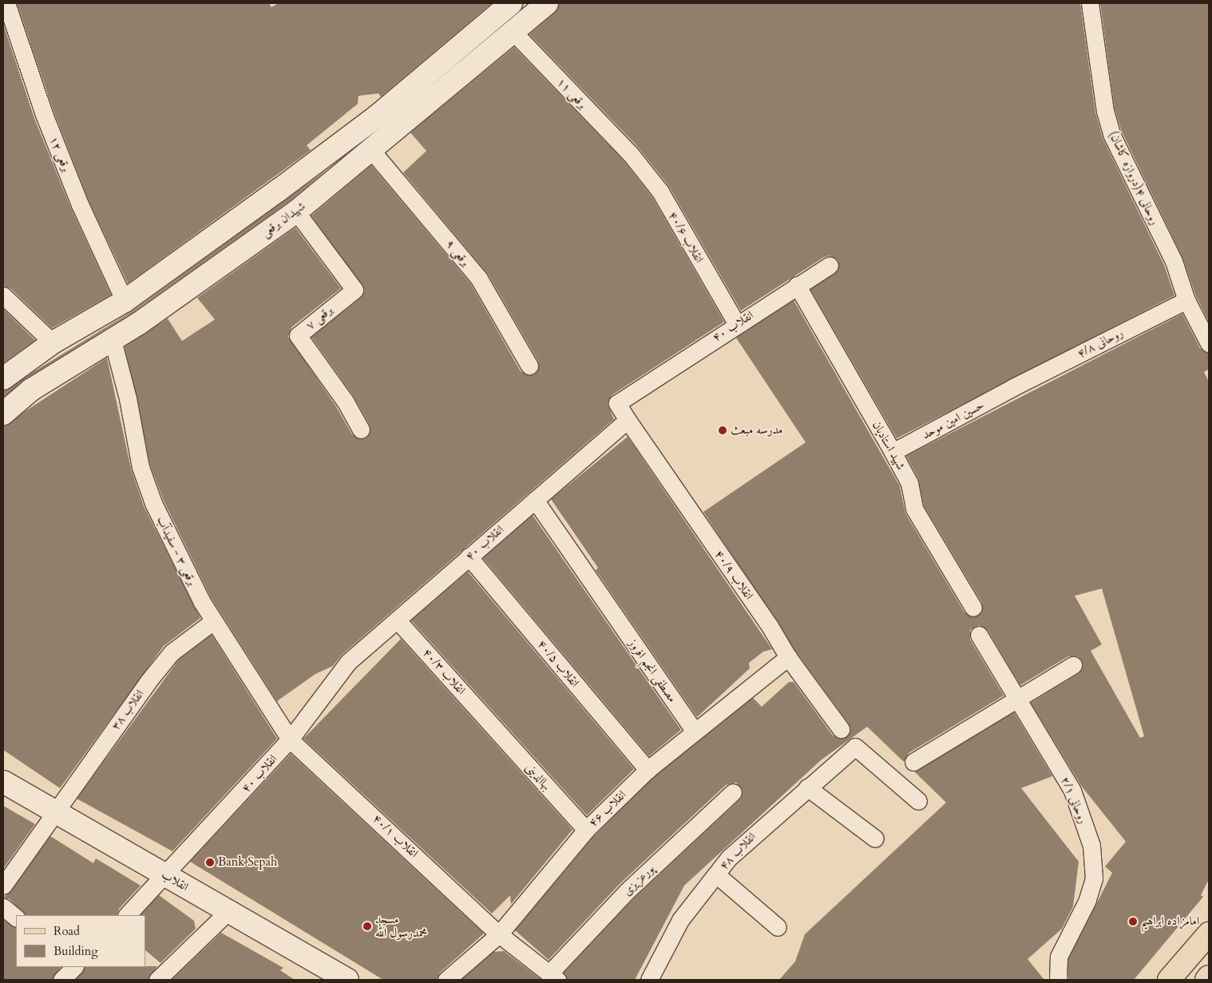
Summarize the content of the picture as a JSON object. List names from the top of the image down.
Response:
{
  "streets": {
    "main road": ["شهیدان برقعی", "انقلاب"],
    "street": [
      "برقعی ۱۱",
      "برقعی ۱۲",
      "روحانی ۴(دروازه کاشان)",
      "انقلاب ۴۰/۶",
      "برقعی ۹",
      "برقعی ۷",
      "انقلاب ۴۰",
      "روحانی ۴/۸",
      "حسین امین موحد",
      "شهید استادیان",
      "برقعی ۳ - سفیدآب",
      "انقلاب ۴۰/۹",
      "انقلاب ۴۰/۵",
      "مصطفی انجم افروز",
      "انقلاب ۴۰/۳",
      "انقلاب ۳۸",
      "بهاالدینی",
      "روحانی ۲/۱",
      "انقلاب ۴۶",
      "انقلاب ۴۰/۱",
      "انقلاب ۴۸",
      "پورعزیزی"
    ]
  },
  "crossings": [
    ["برقعی ۱۱", "شهیدان برقعی"],
    ["برقعی ۱۱", "انقلاب ۴۰/۶"],
    ["روحانی ۴(دروازه کاشان)", "روحانی ۴/۸"],
    ["شهیدان برقعی", "برقعی ۹"],
    ["شهیدان برقعی", "برقعی ۷"],
    ["شهیدان برقعی", "برقعی ۳ - سفیدآب"],
    ["انقلاب ۴۰/۶", "انقلاب ۴۰"],
    ["انقلاب ۴۰", "شهید استادیان"],
    ["انقلاب ۴۰", "برقعی ۳ - سفیدآب"],
    ["انقلاب ۴۰", "انقلاب ۴۰/۹"],
    ["انقلاب ۴۰", "انقلاب ۴۰/۵"],
    ["انقلاب ۴۰", "مصطفی انجم افروز"],
    ["انقلاب ۴۰", "انقلاب ۴۰/۳"],
    ["انقلاب ۴۰", "انقلاب ۴۰/۱"],
    ["انقلاب ۴۰", "انقلاب"],
    ["روحانی ۴/۸", "حسین امین موحد"],
    ["حسین امین موحد", "شهید استادیان"],
    ["برقعی ۳ - سفیدآب", "انقلاب ۳۸"],
    ["برقعی ۳ - سفیدآب", "انقلاب ۴۰/۱"],
    ["انقلاب ۴۰/۹", "انقلاب ۴۶"],
    ["انقلاب ۴۰/۵", "انقلاب ۴۶"],
    ["مصطفی انجم افروز", "انقلاب ۴۶"],
    ["انقلاب ۴۰/۳", "بهاالدینی"],
    ["انقلاب ۳۸", "انقلاب"],
    ["بهاالدینی", "انقلاب ۴۶"],
    ["انقلاب ۴۶", "انقلاب ۴۰/۱"],
    ["انقلاب ۴۶", "پورعزیزی"],
    ["انقلاب ۴۰/۱", "پورعزیزی"]
  ],
  "places": [
    "مدرسه مبعث",
    "Bank Sepah",
    "امامزاده ابراهیم",
    "مسجد محمدرسول الله"
  ],
  "legend": ["Road", "Building"]
}
